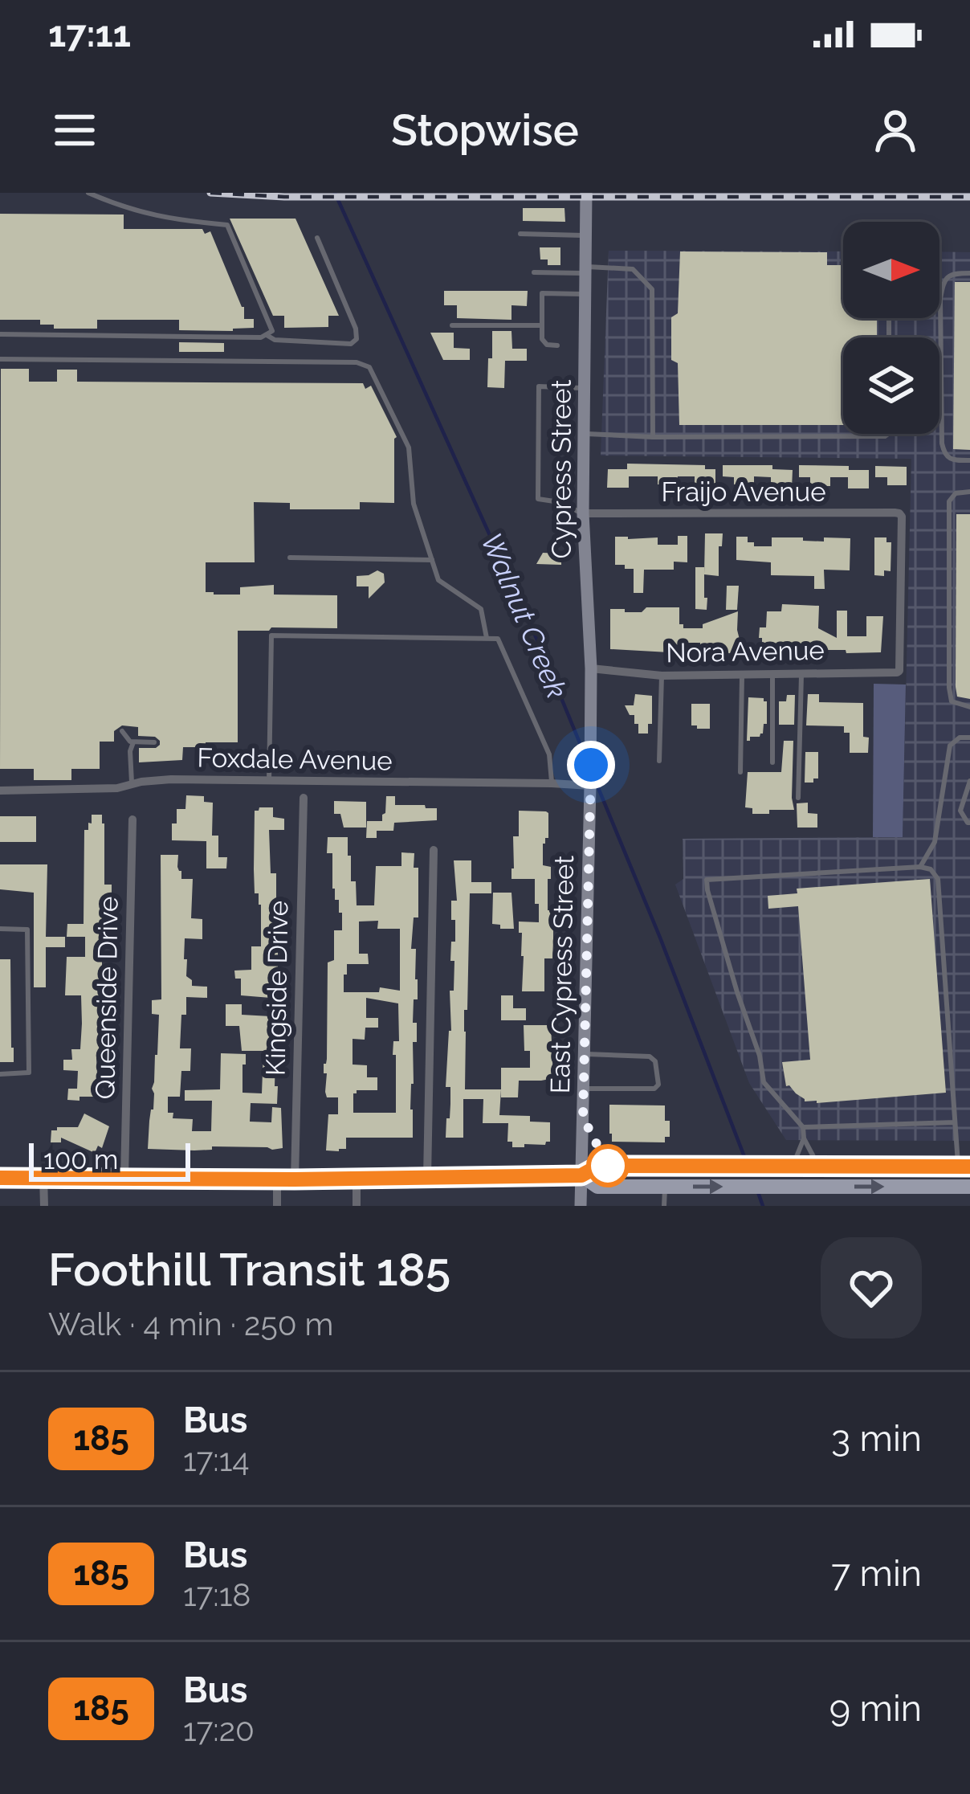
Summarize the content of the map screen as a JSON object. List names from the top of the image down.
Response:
{
  "streets": {
    "street": [
      "Cypress Street",
      "Fraijo Avenue",
      "Nora Avenue",
      "Foxdale Avenue",
      "East Cypress Street",
      "Kingside Drive",
      "Queenside Drive"
    ]
  },
  "crossings": [
    ["Cypress Street", "Fraijo Avenue"],
    ["Cypress Street", "Nora Avenue"],
    ["Cypress Street", "East Cypress Street"],
    ["Fraijo Avenue", "Nora Avenue"],
    ["Foxdale Avenue", "East Cypress Street"]
  ],
  "water": ["Walnut Creek"],
  "lines": ["bus line 185"],
  "scale_bar": "100 m",
  "north": "right",
  "page": {
    "status": "17:11",
    "header": "Stopwise",
    "scale": "100 m",
    "heading": ["Foothill Transit 185", "Walk · 4 min · 250 m"],
    "list": [
      {
        "mark": "185",
        "name": "Bus",
        "note": "17:14",
        "value": "3 min"
      },
      {
        "mark": "185",
        "name": "Bus",
        "note": "17:18",
        "value": "7 min"
      },
      {
        "mark": "185",
        "name": "Bus",
        "note": "17:20",
        "value": "9 min"
      }
    ]
  }
}
